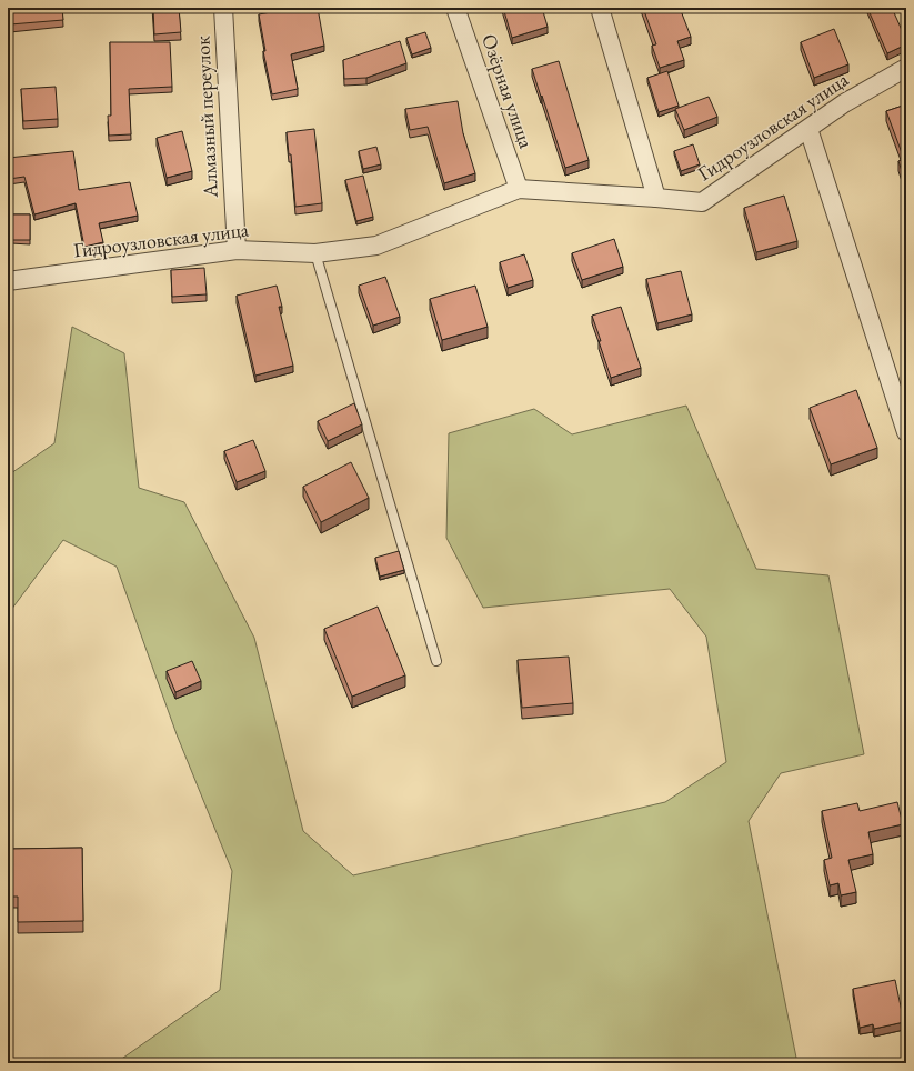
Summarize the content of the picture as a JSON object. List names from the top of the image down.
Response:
{
  "streets": {
    "street": ["Озёрная улица", "Алмазный переулок", "Гидроузловская улица"]
  },
  "crossings": [
    ["Озёрная улица", "Гидроузловская улица"],
    ["Алмазный переулок", "Гидроузловская улица"]
  ]
}
